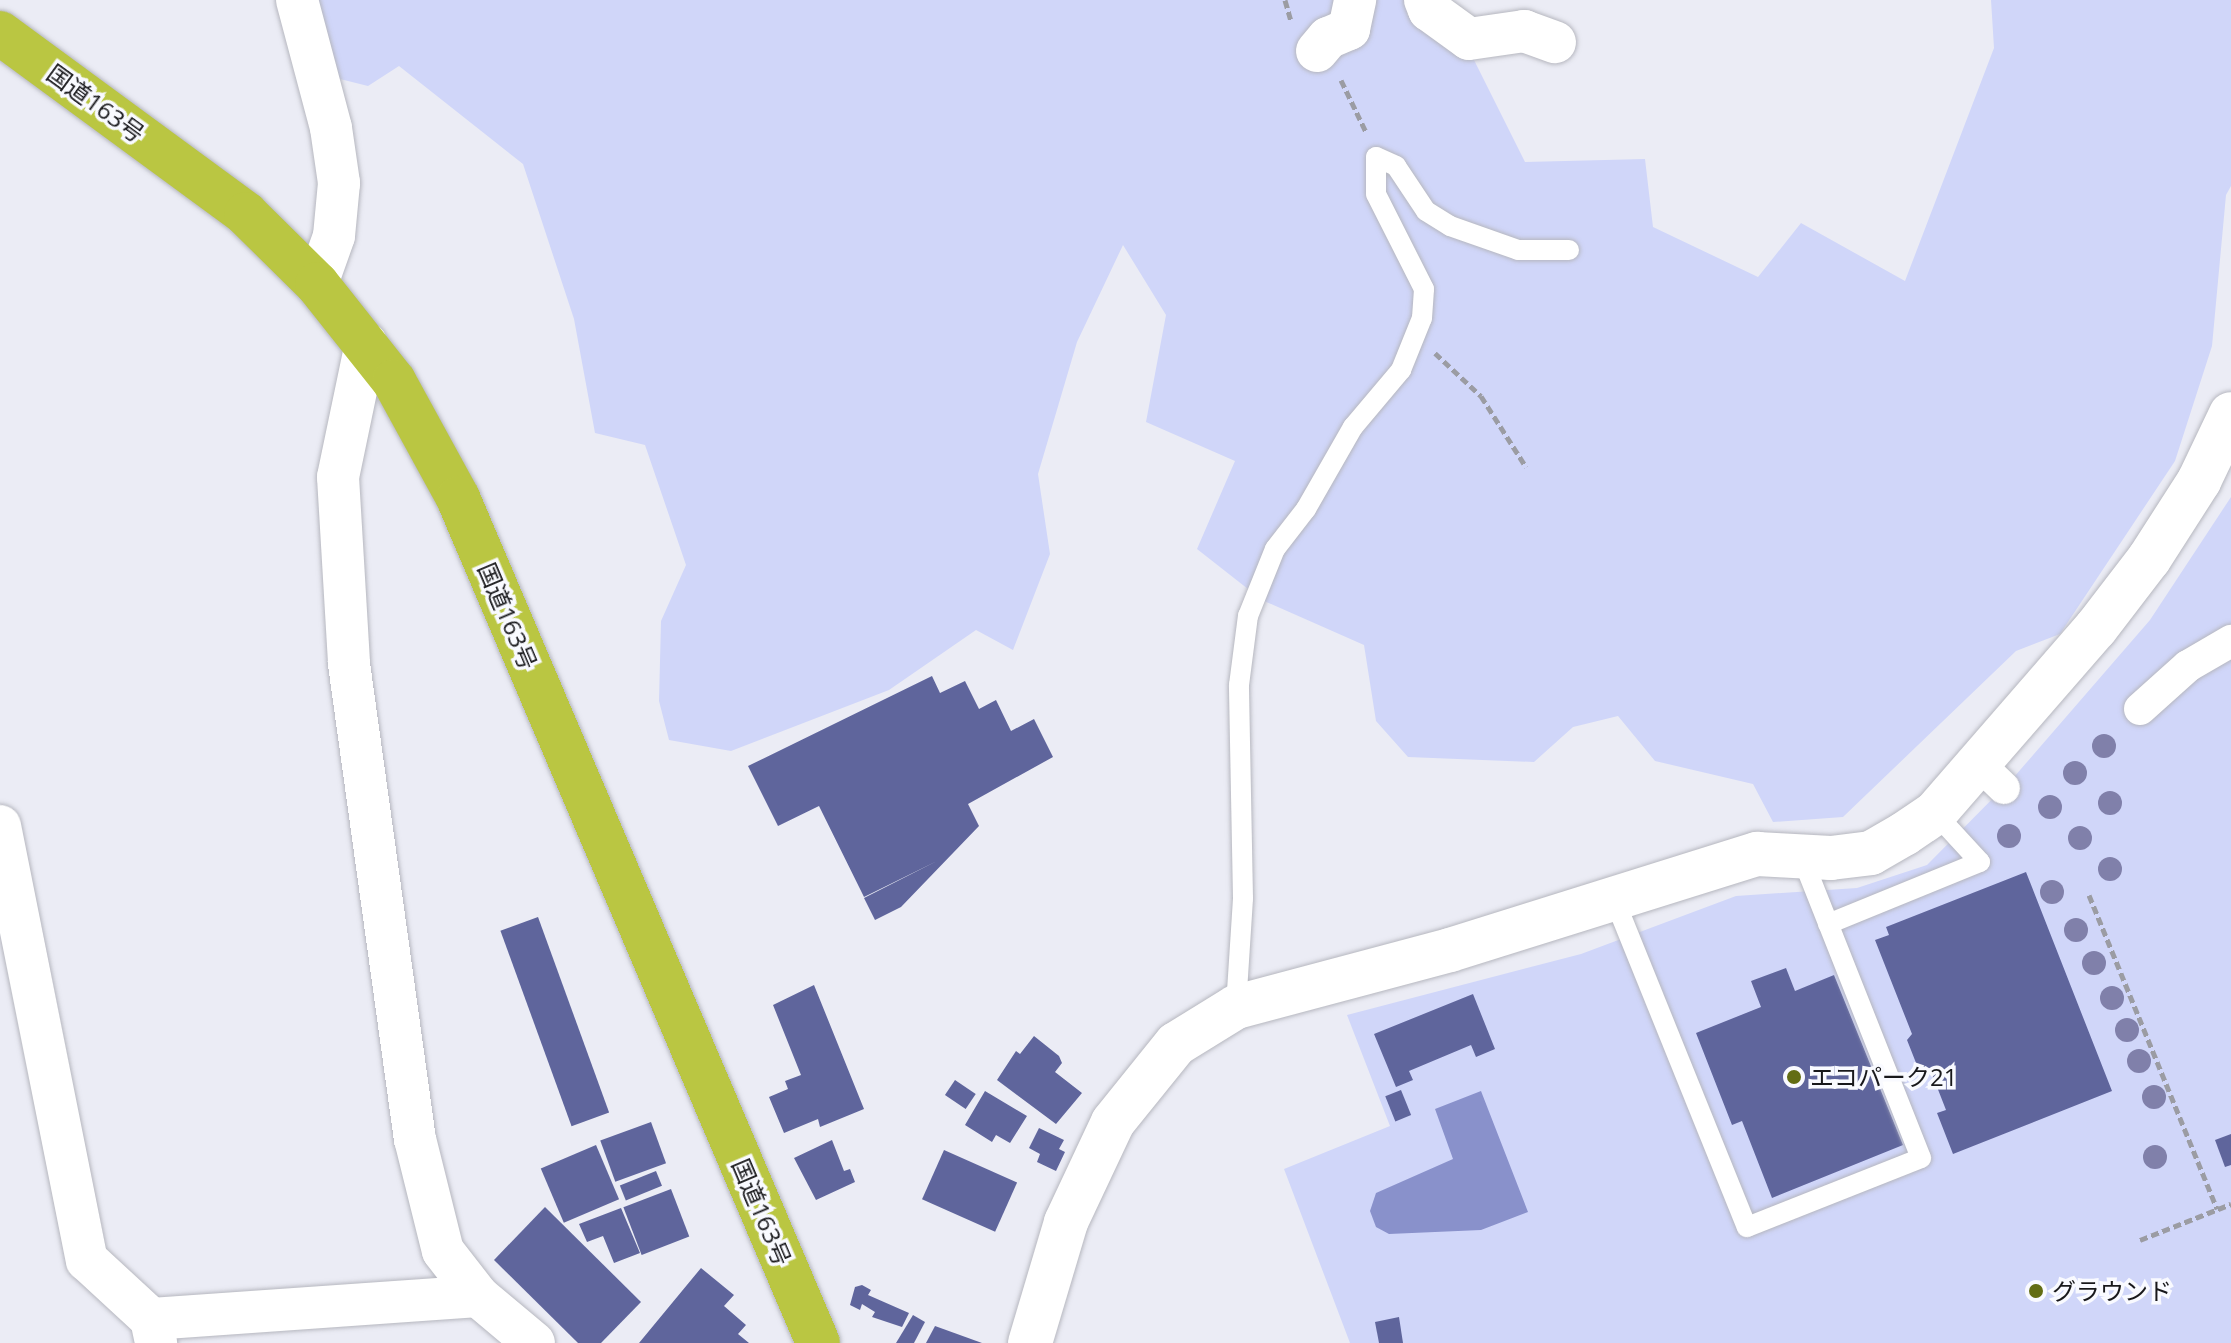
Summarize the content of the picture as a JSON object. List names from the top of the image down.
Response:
{
  "streets": {
    "highway": ["国道163号"]
  },
  "places": ["エコパーク21", "グラウンド"]
}
